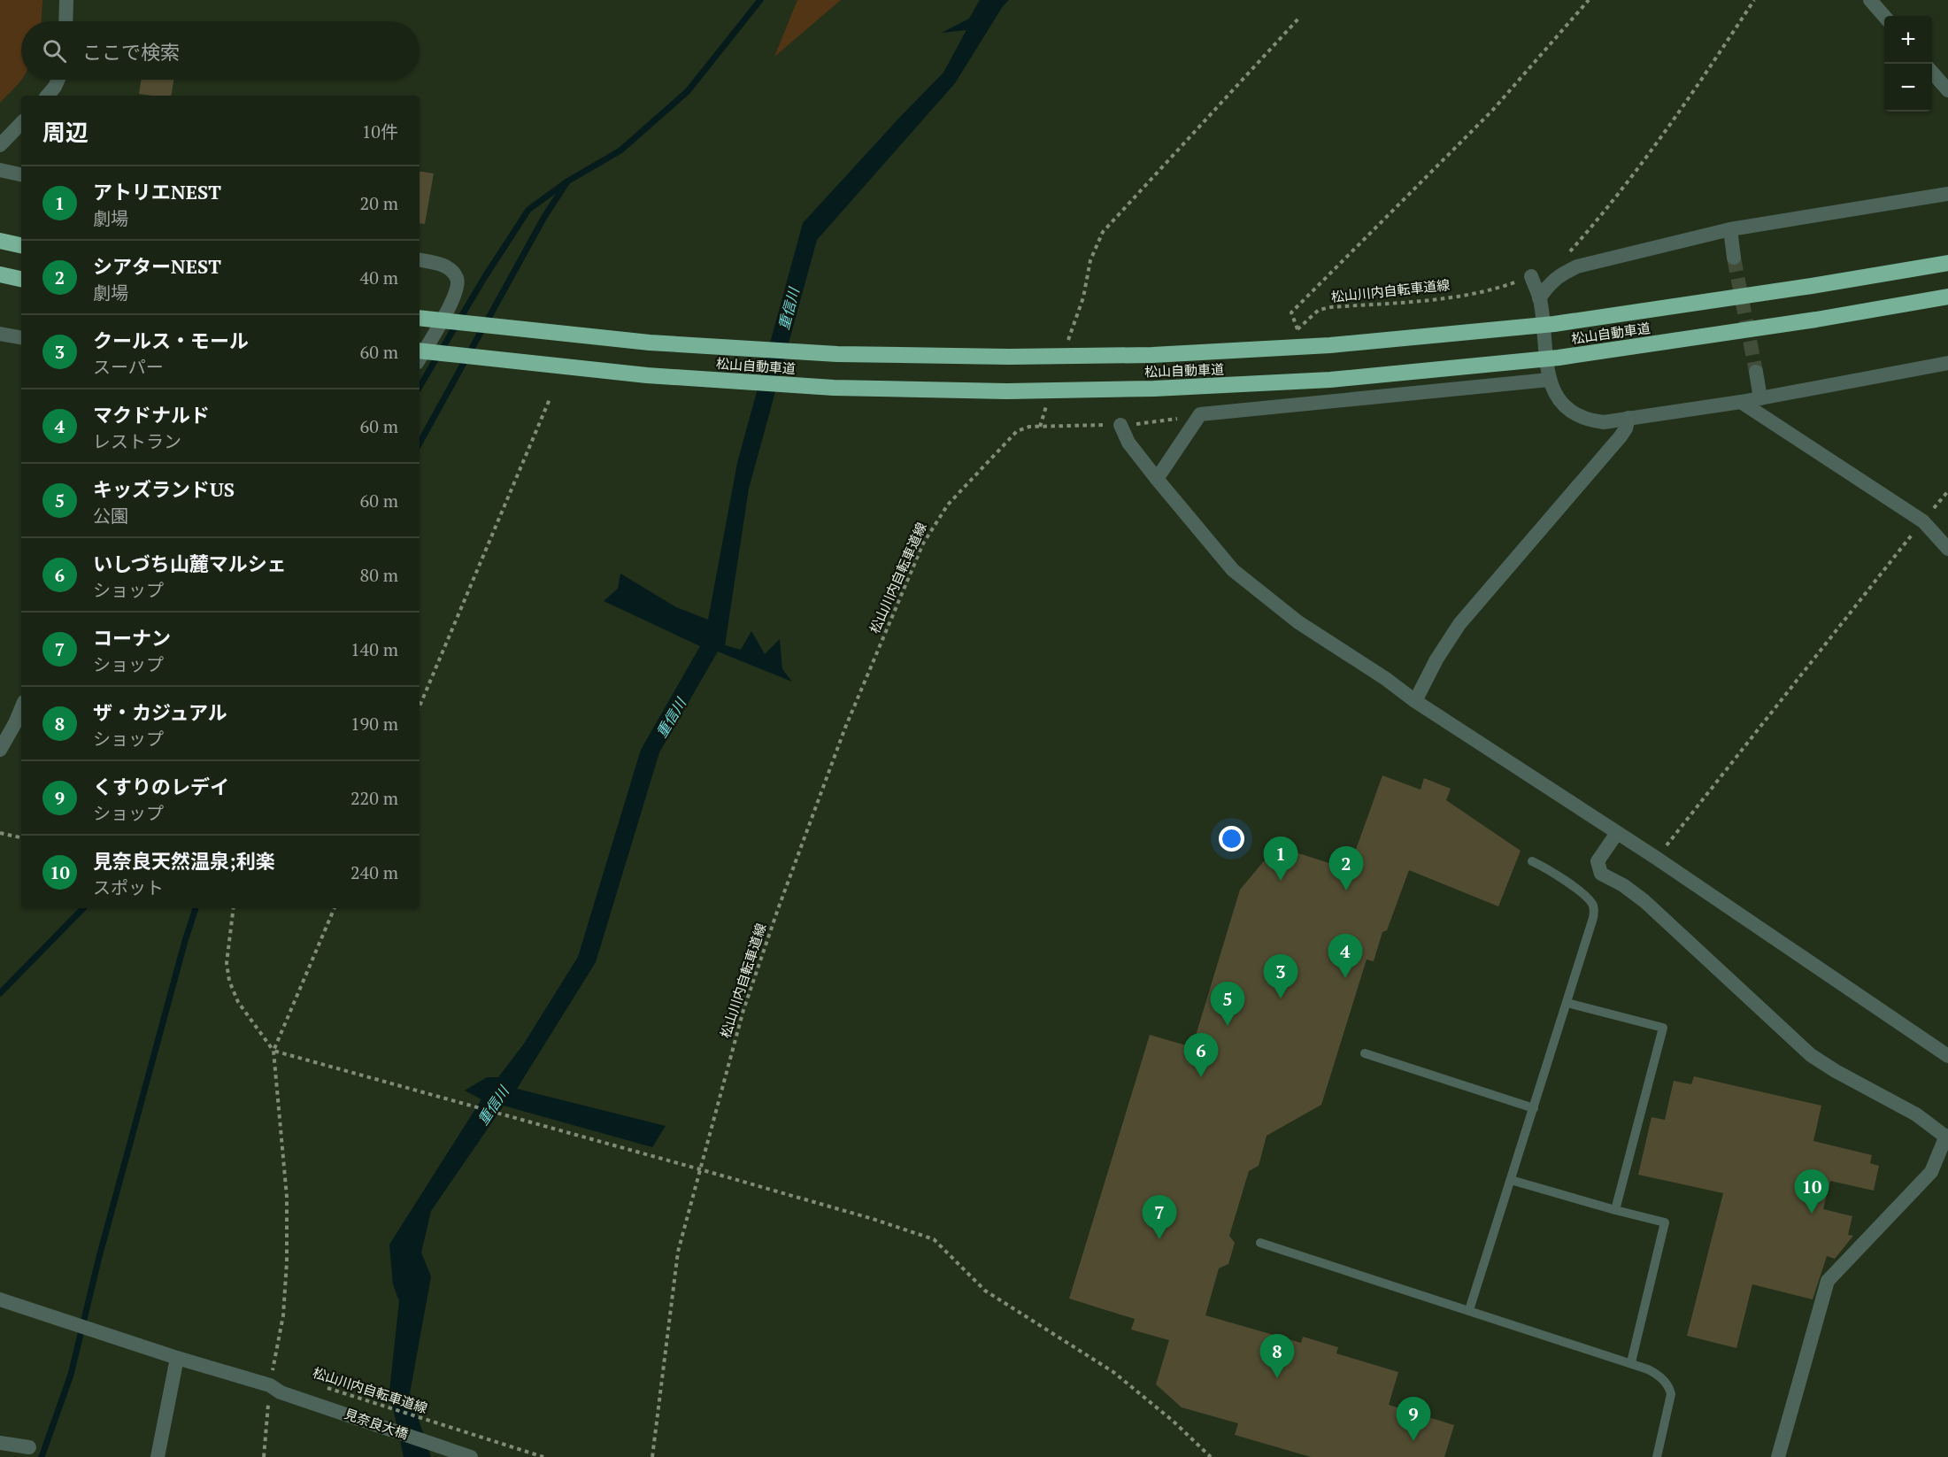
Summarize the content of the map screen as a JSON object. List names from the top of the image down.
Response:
{
  "streets": {
    "highway": ["松山自動車道"],
    "street": ["見奈良大橋"],
    "path": ["松山川内自転車道線"]
  },
  "water": ["重信川"],
  "page": {
    "map_buttons": ["+", "−"],
    "search": "ここで検索",
    "heading": ["周辺", "10件"],
    "list": [
      {
        "mark": "1",
        "name": "アトリエNEST",
        "note": "劇場",
        "value": "20 m"
      },
      {
        "mark": "2",
        "name": "シアターNEST",
        "note": "劇場",
        "value": "40 m"
      },
      {
        "mark": "3",
        "name": "クールス・モール",
        "note": "スーパー",
        "value": "60 m"
      },
      {
        "mark": "4",
        "name": "マクドナルド",
        "note": "レストラン",
        "value": "60 m"
      },
      {
        "mark": "5",
        "name": "キッズランドUS",
        "note": "公園",
        "value": "60 m"
      },
      {
        "mark": "6",
        "name": "いしづち山麓マルシェ",
        "note": "ショップ",
        "value": "80 m"
      },
      {
        "mark": "7",
        "name": "コーナン",
        "note": "ショップ",
        "value": "140 m"
      },
      {
        "mark": "8",
        "name": "ザ・カジュアル",
        "note": "ショップ",
        "value": "190 m"
      },
      {
        "mark": "9",
        "name": "くすりのレデイ",
        "note": "ショップ",
        "value": "220 m"
      },
      {
        "mark": "10",
        "name": "見奈良天然温泉;利楽",
        "note": "スポット",
        "value": "240 m"
      }
    ],
    "pins": [
      "1",
      "2",
      "4",
      "3",
      "5",
      "6",
      "10",
      "7",
      "8",
      "9"
    ]
  }
}
